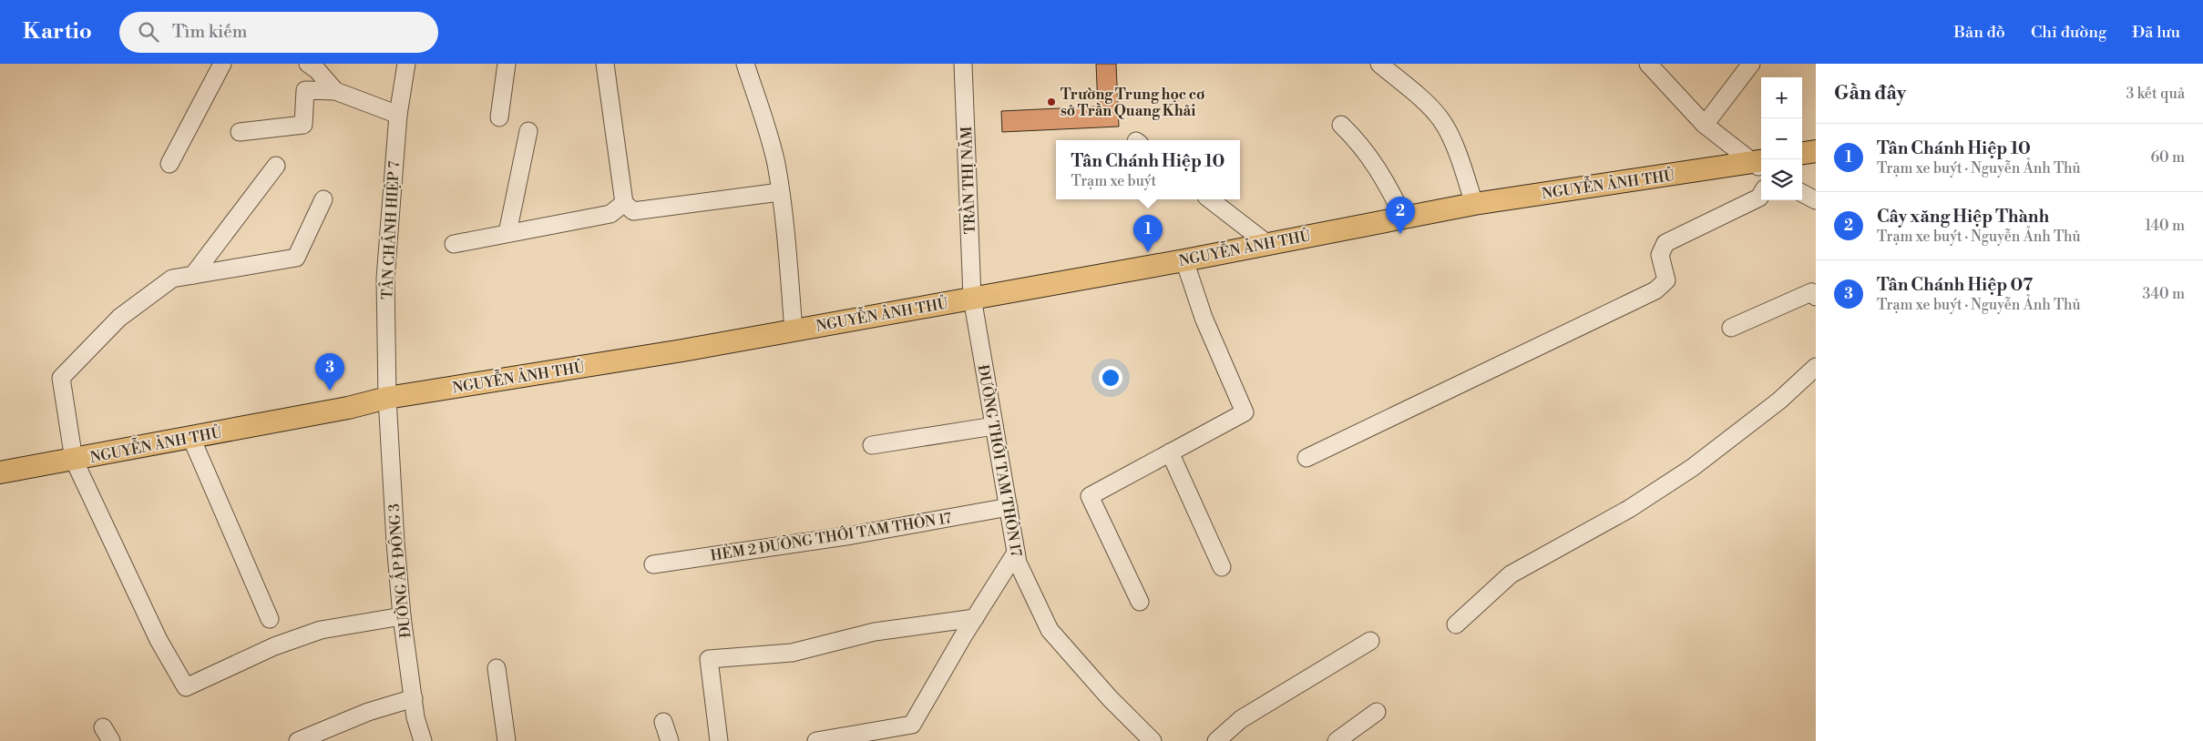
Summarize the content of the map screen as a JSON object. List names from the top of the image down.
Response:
{
  "streets": {
    "main road": ["NGUYỄN ẢNH THỦ"],
    "street": [
      "TRẦN THỊ NĂM",
      "TÂN CHÁNH HIỆP 7",
      "ĐƯỜNG THỚI TAM THÔN 17",
      "HẺM 2 ĐƯỜNG THỚI TAM THÔN 17",
      "ĐƯỜNG ẤP ĐÔNG 3"
    ]
  },
  "crossings": [
    ["TRẦN THỊ NĂM", "NGUYỄN ẢNH THỦ"],
    ["TRẦN THỊ NĂM", "ĐƯỜNG THỚI TAM THÔN 17"],
    ["NGUYỄN ẢNH THỦ", "TÂN CHÁNH HIỆP 7"],
    ["NGUYỄN ẢNH THỦ", "ĐƯỜNG THỚI TAM THÔN 17"],
    ["NGUYỄN ẢNH THỦ", "ĐƯỜNG ẤP ĐÔNG 3"],
    ["TÂN CHÁNH HIỆP 7", "ĐƯỜNG ẤP ĐÔNG 3"],
    ["ĐƯỜNG THỚI TAM THÔN 17", "HẺM 2 ĐƯỜNG THỚI TAM THÔN 17"]
  ],
  "places": ["Trường Trung học cơ sở Trần Quang Khải"],
  "page": {
    "header": "Kartio",
    "search": "Tìm kiếm",
    "nav": ["Bản đồ", "Chỉ đường", "Đã lưu"],
    "heading": ["Gần đây", "3 kết quả"],
    "map_buttons": ["+", "−"],
    "list": [
      {
        "mark": "1",
        "name": "Tân Chánh Hiệp 10",
        "note": "Trạm xe buýt · Nguyễn Ảnh Thủ",
        "value": "60 m"
      },
      {
        "mark": "2",
        "name": "Cây xăng Hiệp Thành",
        "note": "Trạm xe buýt · Nguyễn Ảnh Thủ",
        "value": "140 m"
      },
      {
        "mark": "3",
        "name": "Tân Chánh Hiệp 07",
        "note": "Trạm xe buýt · Nguyễn Ảnh Thủ",
        "value": "340 m"
      }
    ],
    "popup": ["Tân Chánh Hiệp 10", "Trạm xe buýt"],
    "pins": ["2", "1", "3"]
  }
}
